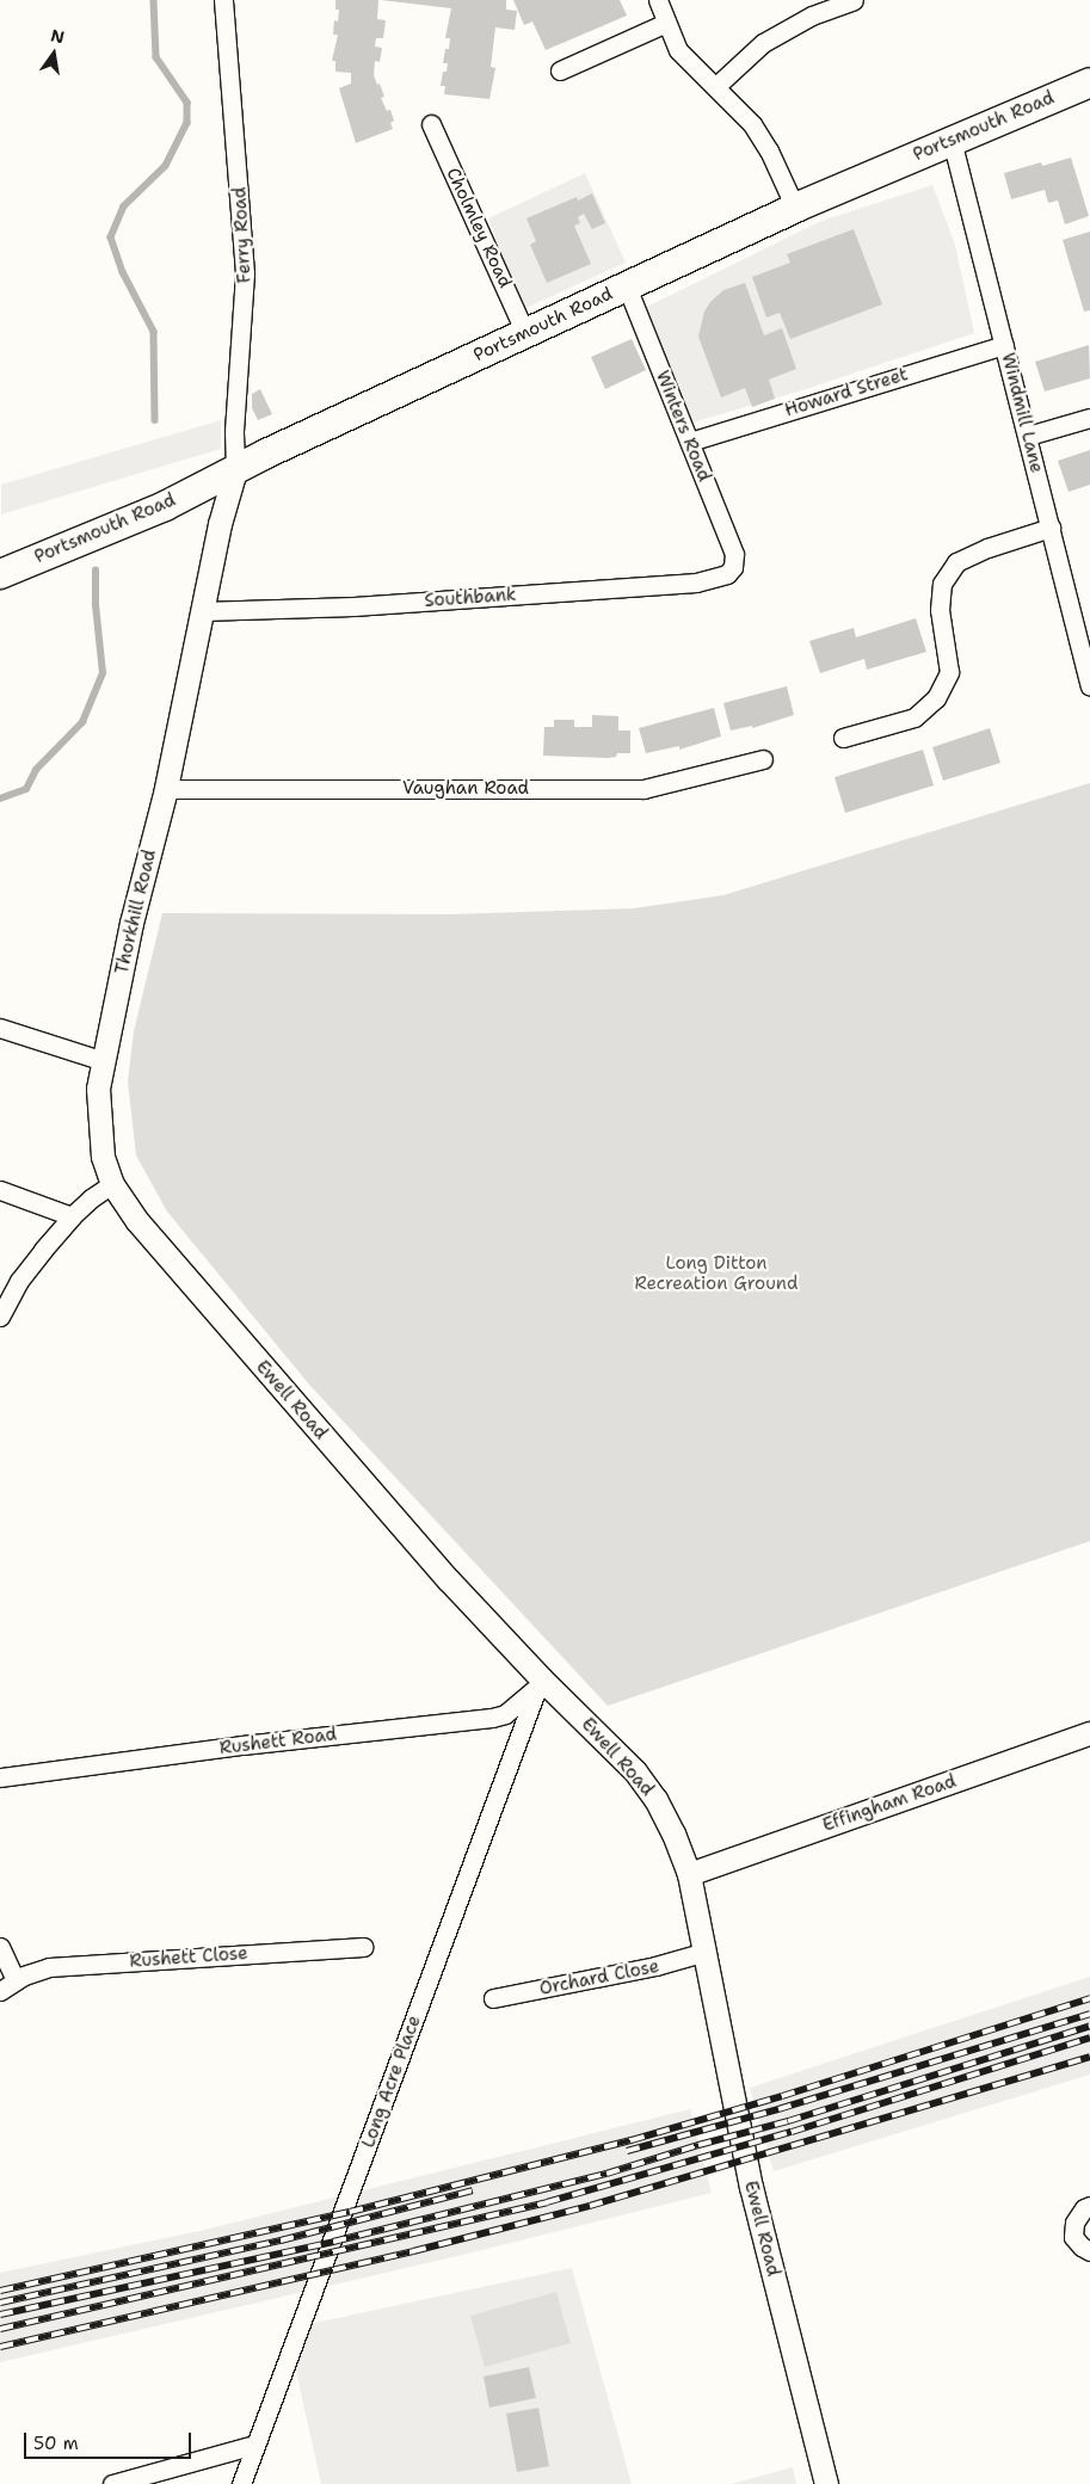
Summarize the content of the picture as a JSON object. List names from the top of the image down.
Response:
{
  "streets": {
    "main road": ["Portsmouth Road"],
    "street": [
      "Cholmley Road",
      "Ferry Road",
      "Howard Street",
      "Windmill Lane",
      "Winters Road",
      "Southbank",
      "Vaughan Road",
      "Thorkhill Road",
      "Ewell Road",
      "Rushett Road",
      "Effingham Road",
      "Rushett Close",
      "Orchard Close",
      "Long Acre Place"
    ]
  },
  "crossings": [
    ["Portsmouth Road", "Cholmley Road"],
    ["Portsmouth Road", "Ferry Road"],
    ["Portsmouth Road", "Windmill Lane"],
    ["Portsmouth Road", "Winters Road"],
    ["Portsmouth Road", "Thorkhill Road"],
    ["Ferry Road", "Thorkhill Road"],
    ["Howard Street", "Windmill Lane"],
    ["Howard Street", "Winters Road"],
    ["Winters Road", "Southbank"],
    ["Southbank", "Thorkhill Road"],
    ["Vaughan Road", "Thorkhill Road"],
    ["Thorkhill Road", "Ewell Road"],
    ["Ewell Road", "Rushett Road"],
    ["Ewell Road", "Effingham Road"],
    ["Ewell Road", "Orchard Close"],
    ["Ewell Road", "Long Acre Place"],
    ["Rushett Road", "Long Acre Place"]
  ],
  "parks": ["Long Ditton Recreation Ground"],
  "scale_bar": "50 m",
  "north": "top"
}
